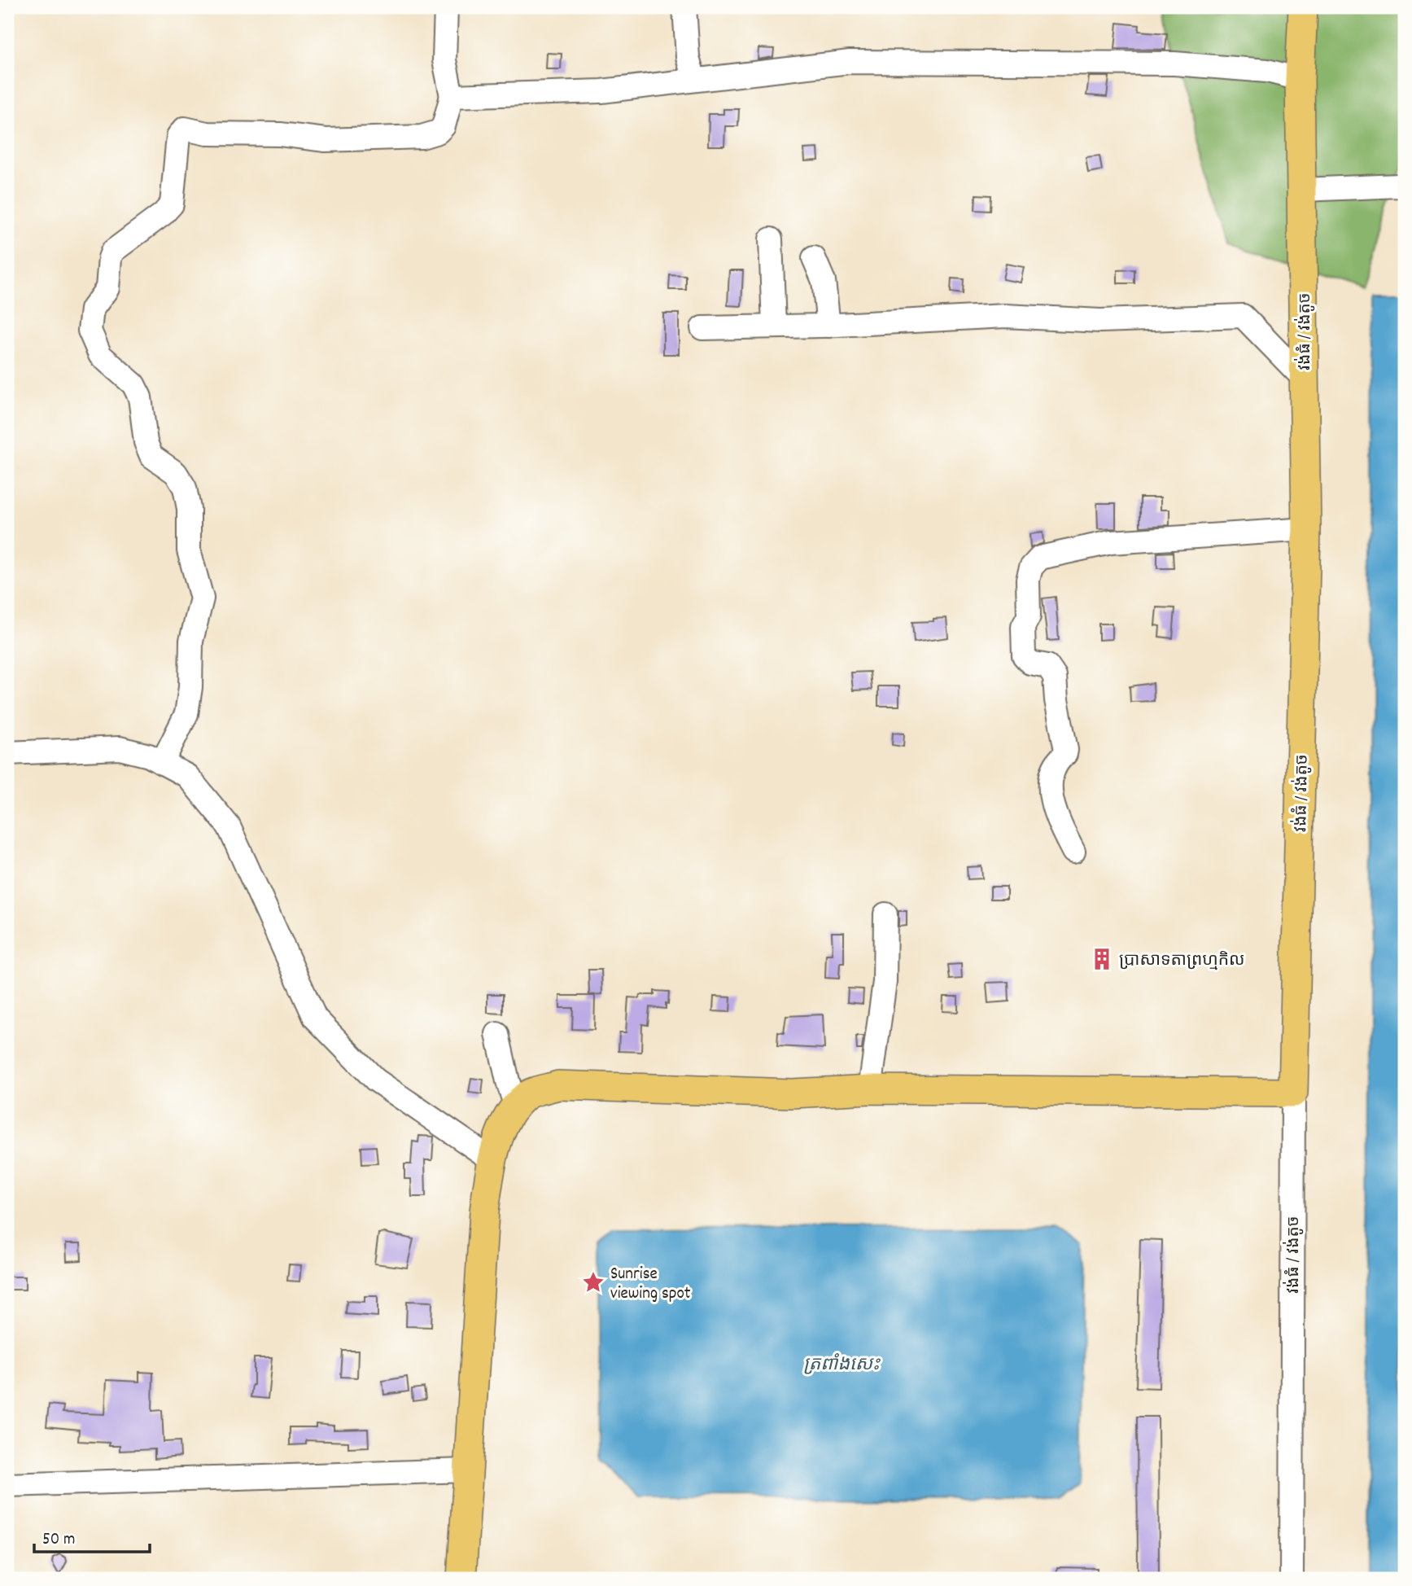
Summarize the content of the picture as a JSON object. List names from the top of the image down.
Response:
{
  "streets": {
    "main road": ["វង់ធំ / វង់តូច"]
  },
  "water": ["ត្រពាំងសេះ"],
  "places": {
    "building": ["ប្រាសាទតាព្រហ្មកិល"],
    "place": ["Sunrise viewing spot"]
  },
  "scale_bar": "50 m"
}
